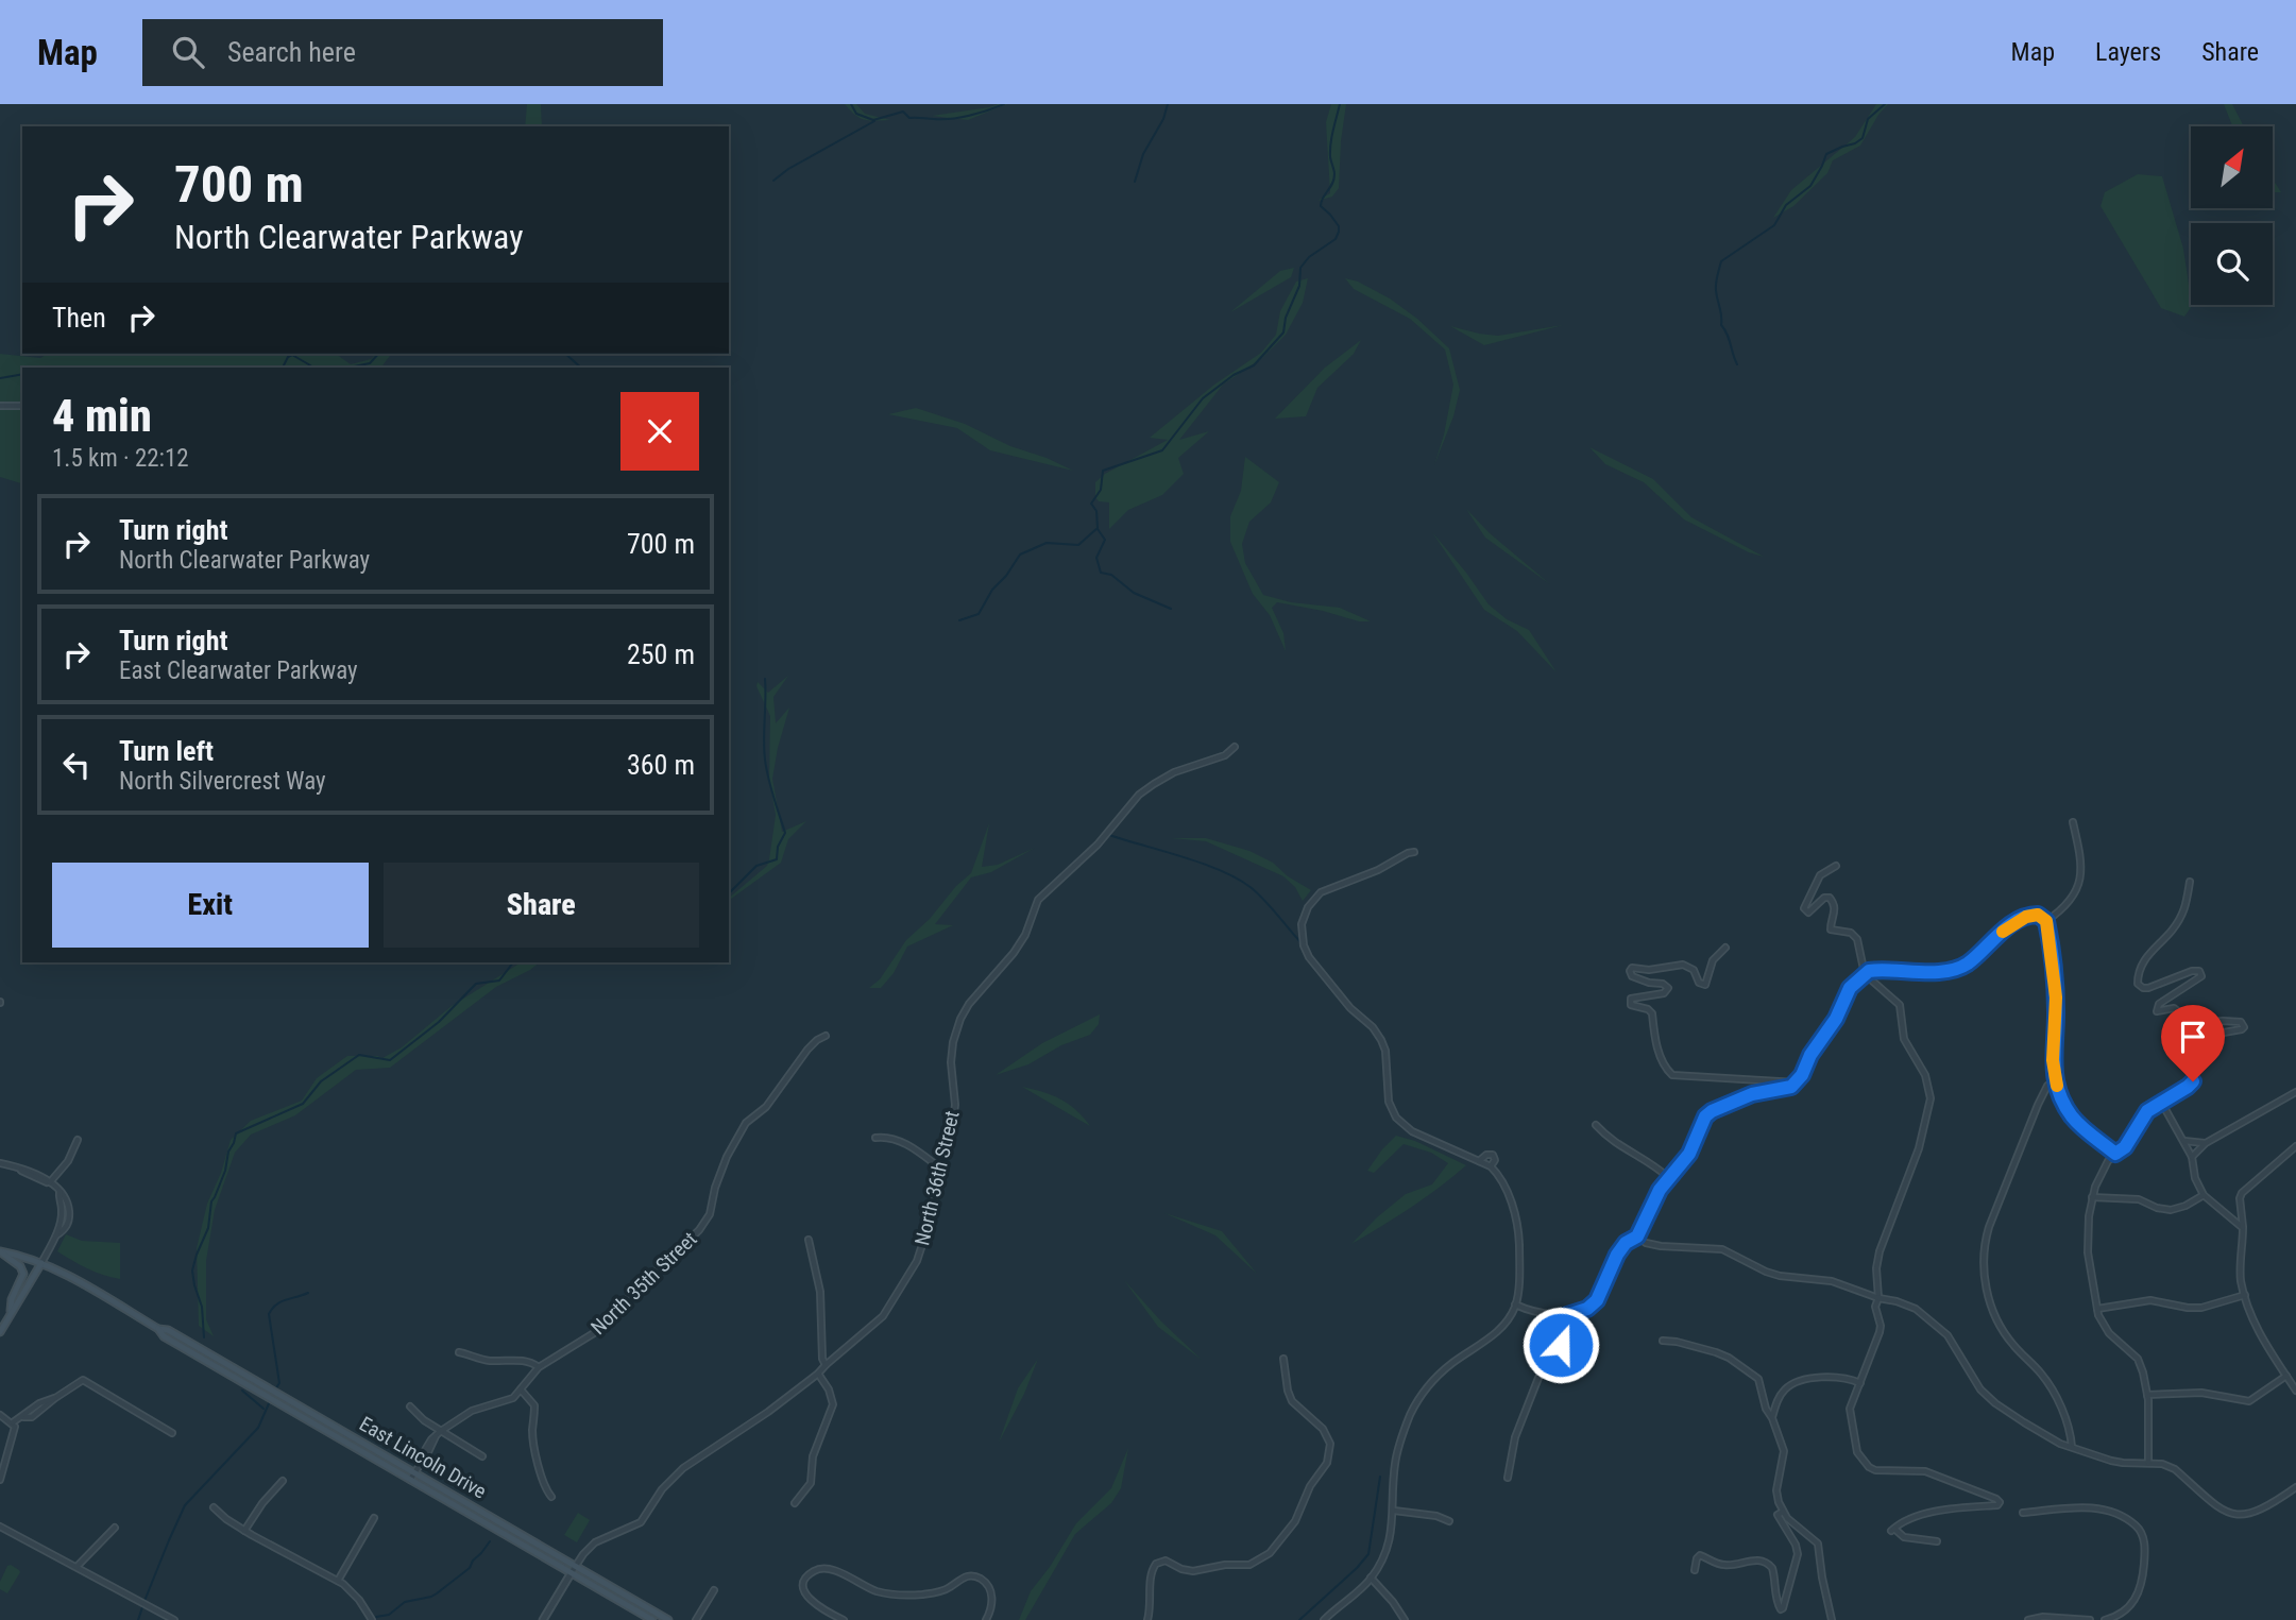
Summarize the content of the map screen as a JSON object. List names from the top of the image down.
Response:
{
  "streets": {
    "main road": ["East Lincoln Drive"],
    "street": ["North 36th Street", "North 35th Street"]
  },
  "crossings": [
    ["North 36th Street", "East Lincoln Drive"],
    ["North 35th Street", "East Lincoln Drive"]
  ],
  "north": "top right",
  "page": {
    "header": "Map",
    "search": "Search here",
    "nav": ["Map", "Layers", "Share"],
    "turn": ["700 m", "North Clearwater Parkway"],
    "then": "Then",
    "heading": ["4 min", "1.5 km · 22:12"],
    "list": [
      {
        "name": "Turn right",
        "note": "North Clearwater Parkway",
        "value": "700 m"
      },
      {
        "name": "Turn right",
        "note": "East Clearwater Parkway",
        "value": "250 m"
      },
      {
        "name": "Turn left",
        "note": "North Silvercrest Way",
        "value": "360 m"
      }
    ],
    "buttons": ["Exit", "Share"]
  }
}
